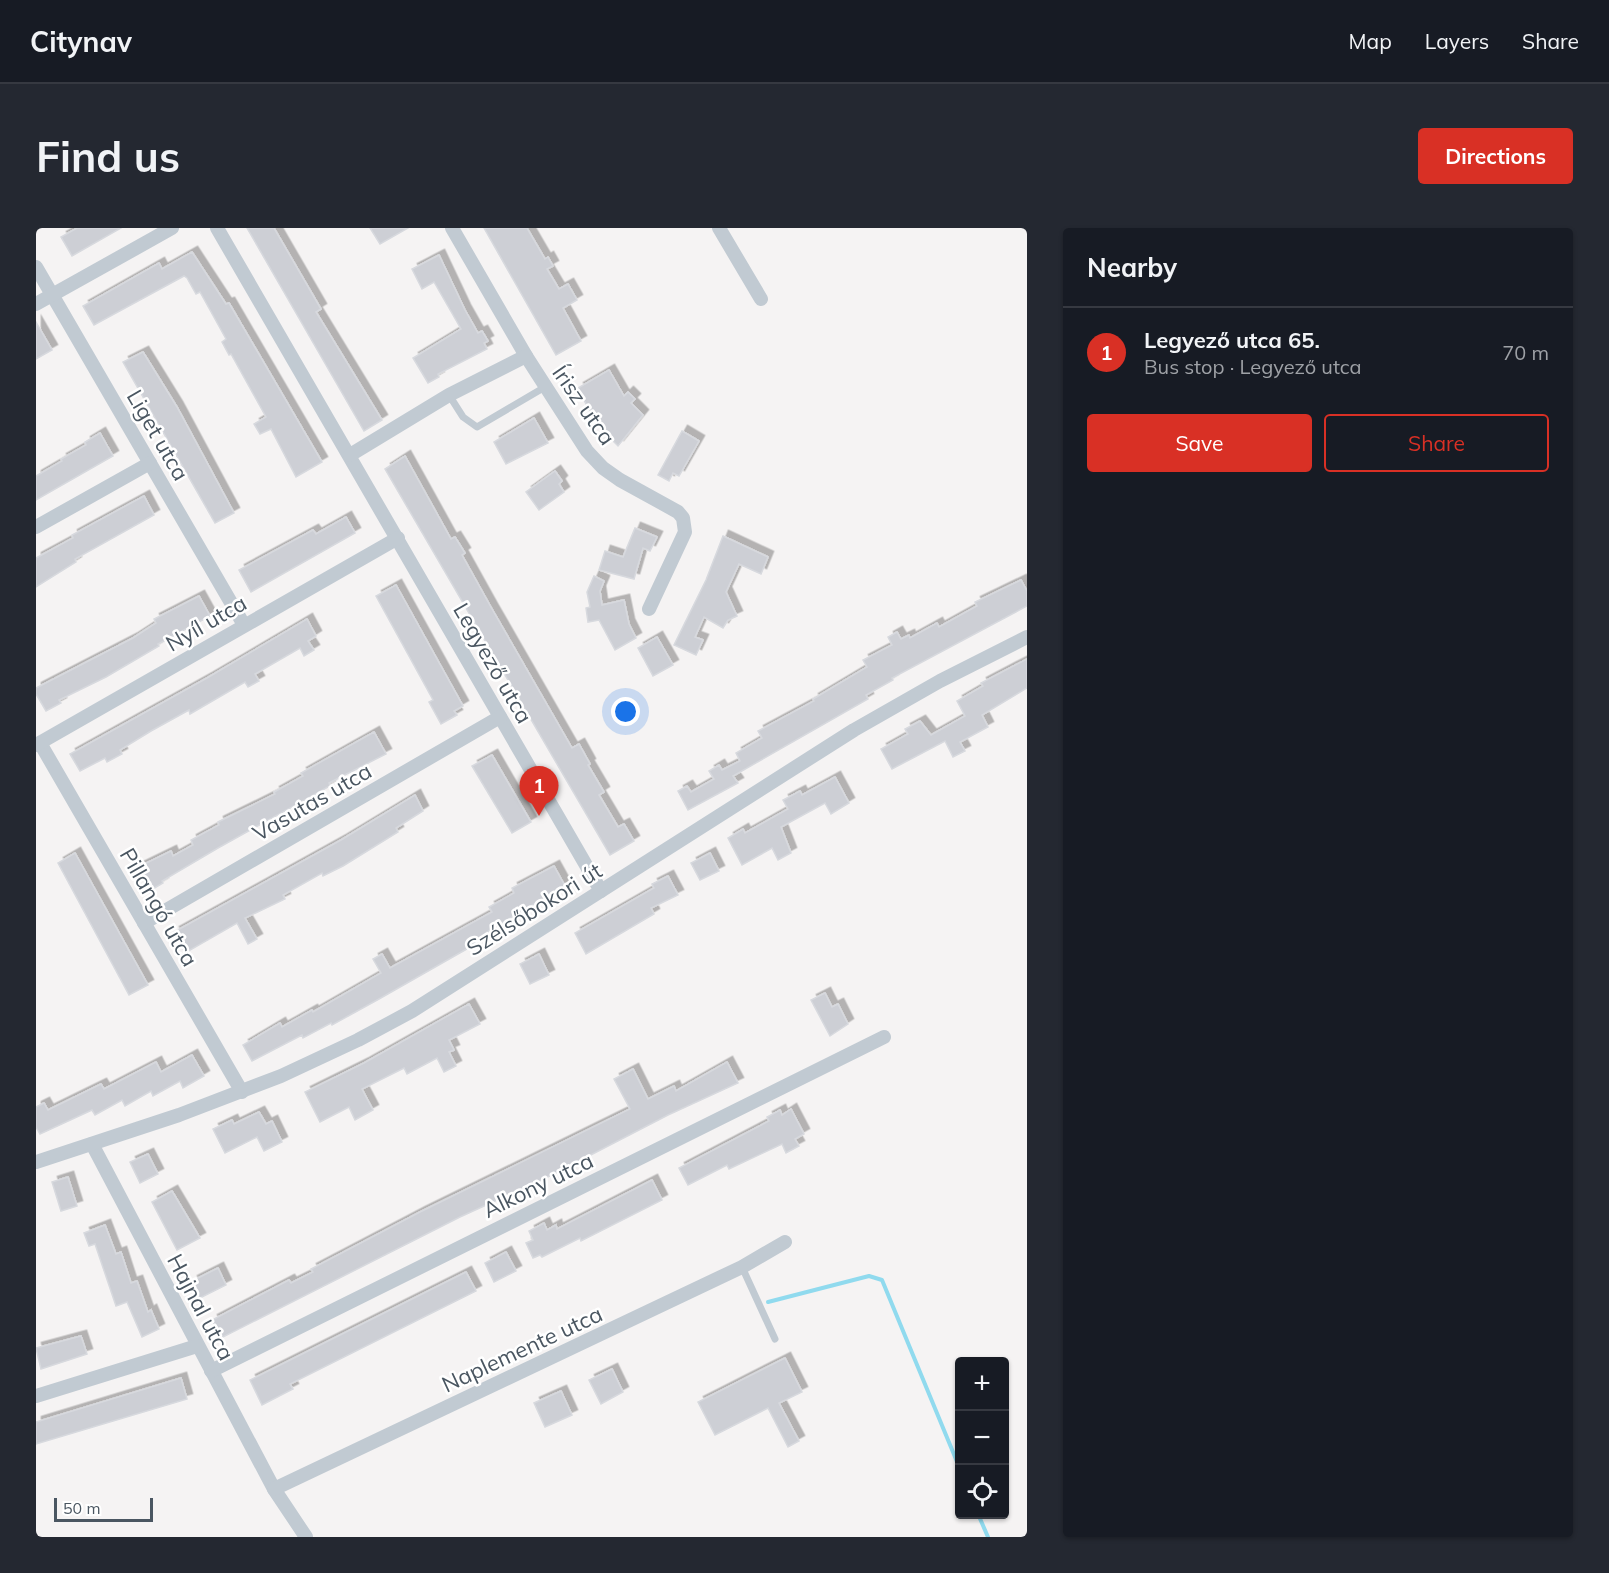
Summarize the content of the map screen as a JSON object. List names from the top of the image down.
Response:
{
  "streets": {
    "street": [
      "Írisz utca",
      "Liget utca",
      "Nyíl utca",
      "Legyező utca",
      "Vasutas utca",
      "Pillangó utca",
      "Szélsőbokori út",
      "Alkony utca",
      "Hajnal utca",
      "Naplemente utca"
    ]
  },
  "crossings": [
    ["Liget utca", "Nyíl utca"],
    ["Nyíl utca", "Legyező utca"],
    ["Nyíl utca", "Pillangó utca"],
    ["Legyező utca", "Vasutas utca"],
    ["Legyező utca", "Szélsőbokori út"],
    ["Vasutas utca", "Pillangó utca"],
    ["Pillangó utca", "Szélsőbokori út"],
    ["Szélsőbokori út", "Hajnal utca"],
    ["Alkony utca", "Hajnal utca"],
    ["Hajnal utca", "Naplemente utca"]
  ],
  "scale_bar": "50 m",
  "page": {
    "header": "Citynav",
    "nav": ["Map", "Layers", "Share"],
    "buttons": [
      "Directions",
      ["Save", "Share"]
    ],
    "title": "Find us",
    "heading": "Nearby",
    "list": [
      {
        "mark": "1",
        "name": "Legyező utca 65.",
        "note": "Bus stop · Legyező utca",
        "value": "70 m"
      }
    ],
    "pins": "1",
    "map_buttons": ["+", "−"],
    "scale": "50 m"
  }
}
